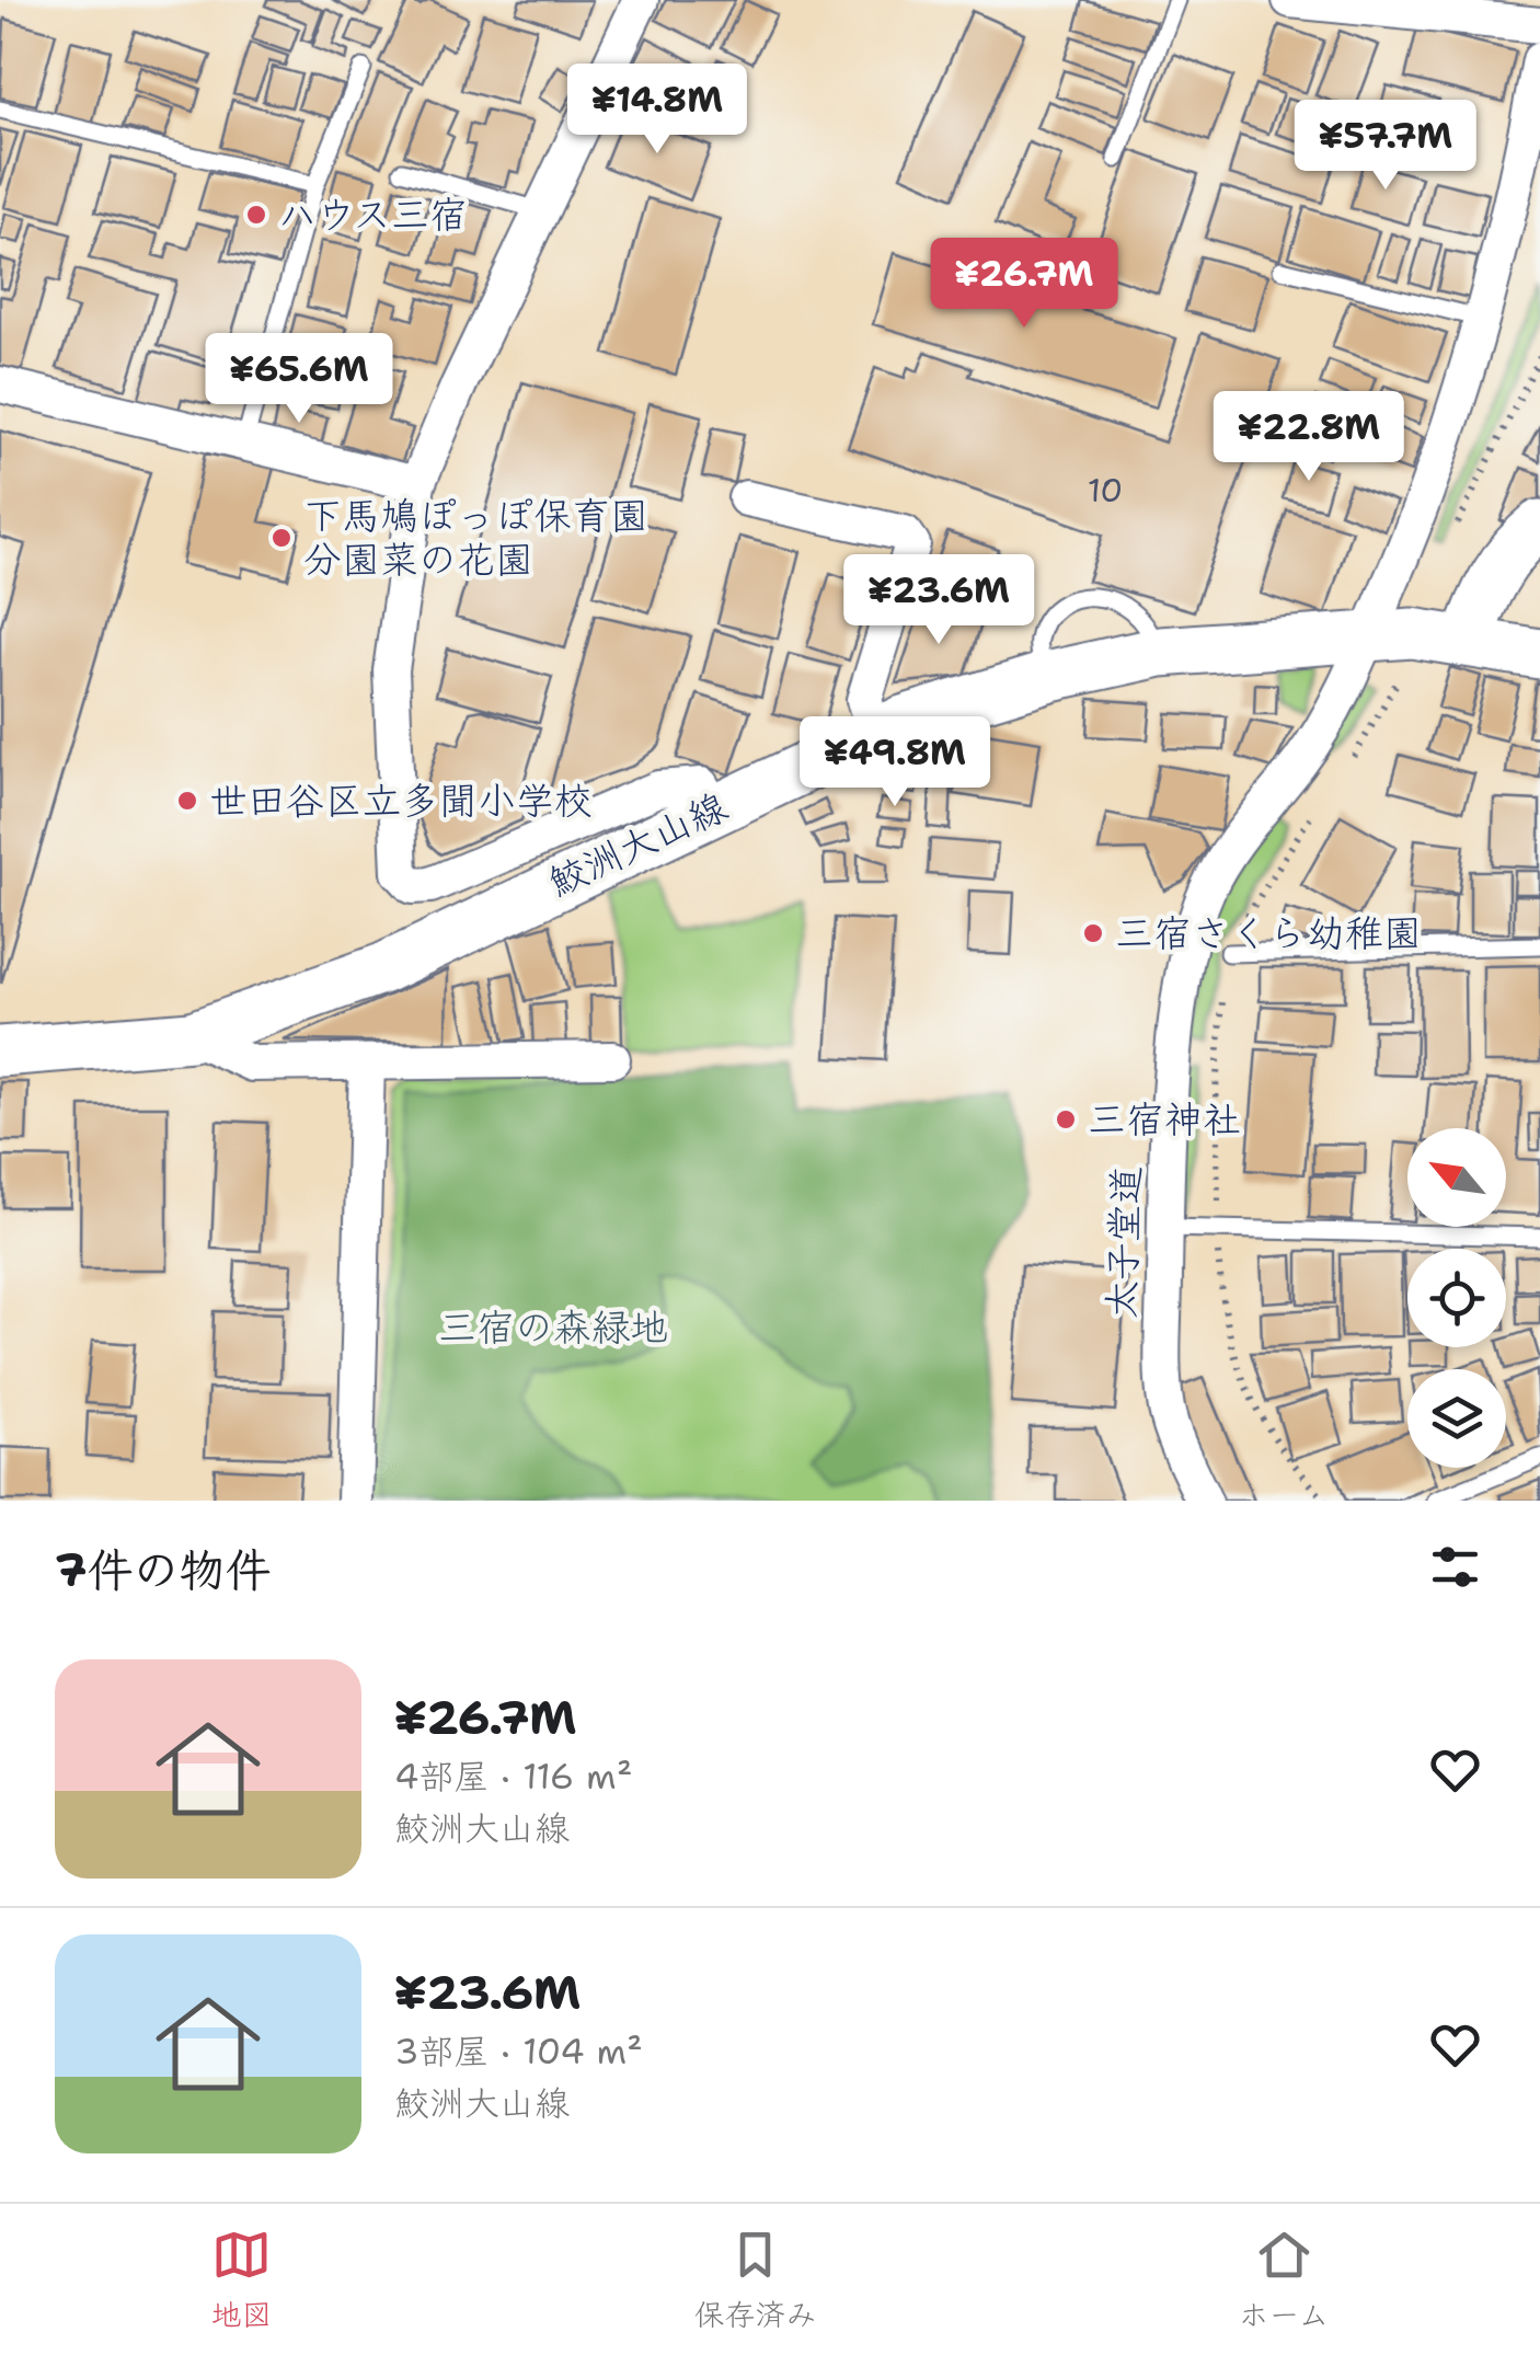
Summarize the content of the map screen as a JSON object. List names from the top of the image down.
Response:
{
  "streets": {
    "main road": ["鮫洲大山線"],
    "street": ["太子堂道"]
  },
  "crossings": [
    ["鮫洲大山線", "太子堂道"]
  ],
  "parks": ["三宿の森緑地"],
  "places": [
    "ハウス三宿",
    "下馬鳩ぽっぽ保育園 分園菜の花園",
    "世田谷区立多聞小学校",
    "三宿さくら幼稚園",
    "三宿神社"
  ],
  "house_numbers": ["10"],
  "north": "top left",
  "page": {
    "price": [
      "¥14.8M",
      "¥57.7M",
      "¥26.7M",
      "¥65.6M",
      "¥22.8M",
      "¥23.6M",
      "¥49.8M"
    ],
    "heading": "7件の物件",
    "list": [
      {
        "name": "¥26.7M",
        "note": "4部屋 · 116 m² · 鮫洲大山線"
      },
      {
        "name": "¥23.6M",
        "note": "3部屋 · 104 m² · 鮫洲大山線"
      }
    ],
    "tabs": ["地図", "保存済み", "ホーム"]
  }
}
